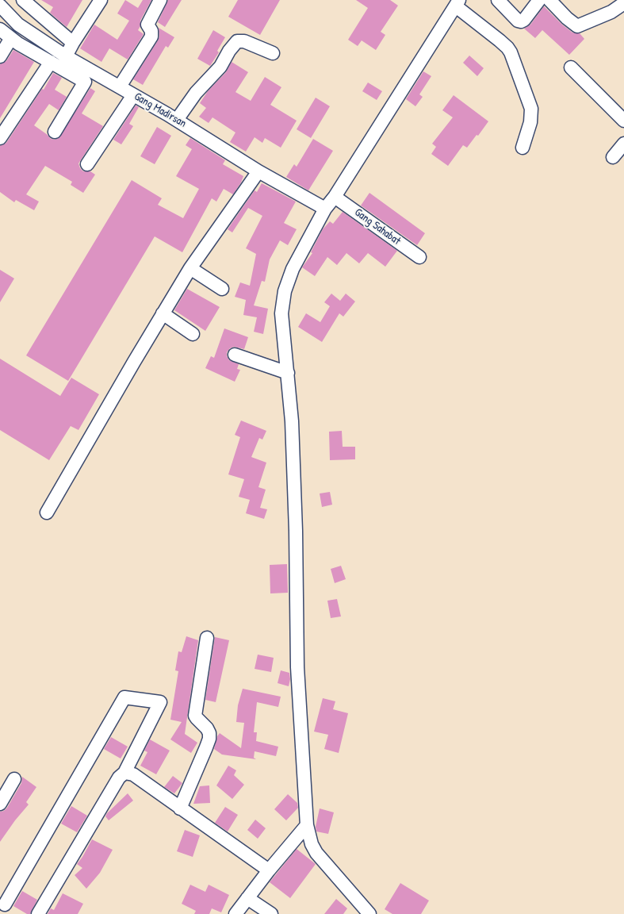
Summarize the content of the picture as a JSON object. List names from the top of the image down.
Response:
{
  "streets": {
    "street": ["Gang Madirsan", "Gang Sahabat"]
  }
}
